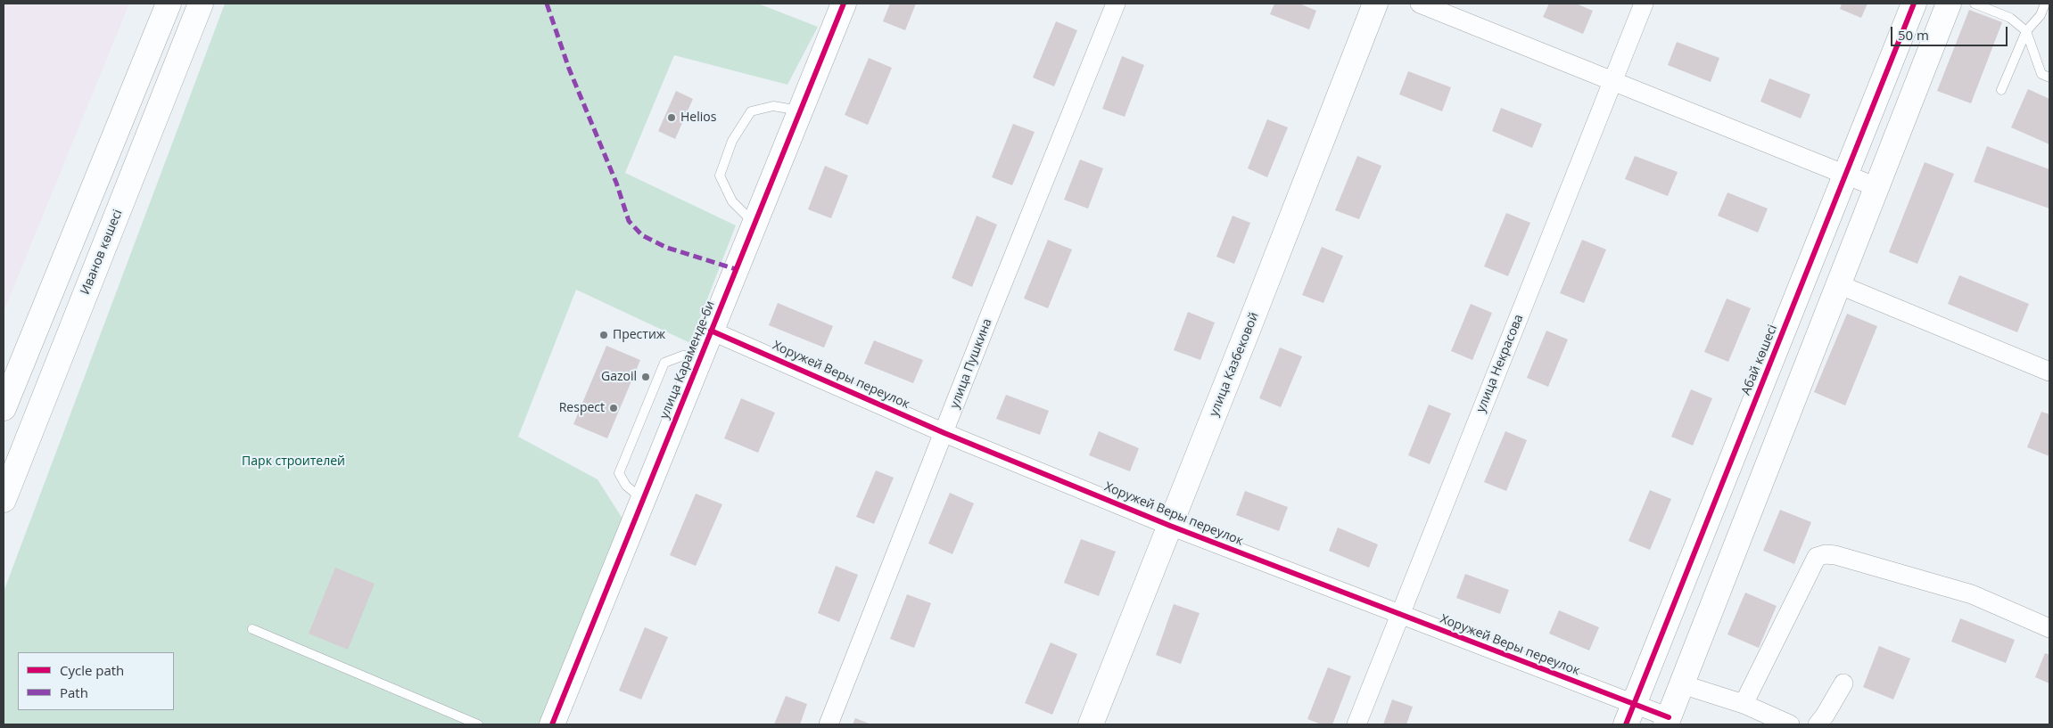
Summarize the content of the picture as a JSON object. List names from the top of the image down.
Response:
{
  "streets": {
    "street": [
      "Иванов көшесі",
      "улица Караменде-би",
      "Абай көшесі",
      "улица Пушкина",
      "улица Некрасова",
      "улица Казбековой",
      "Хоружей Веры переулок"
    ]
  },
  "crossings": [
    ["улица Караменде-би", "Хоружей Веры переулок"],
    ["Абай көшесі", "Хоружей Веры переулок"],
    ["улица Пушкина", "Хоружей Веры переулок"],
    ["улица Некрасова", "Хоружей Веры переулок"],
    ["улица Казбековой", "Хоружей Веры переулок"]
  ],
  "parks": ["Парк строителей"],
  "places": [
    "Helios",
    "Престиж",
    "Gazoil",
    "Respect"
  ],
  "legend": ["Cycle path", "Path"],
  "scale_bar": "50 m"
}
